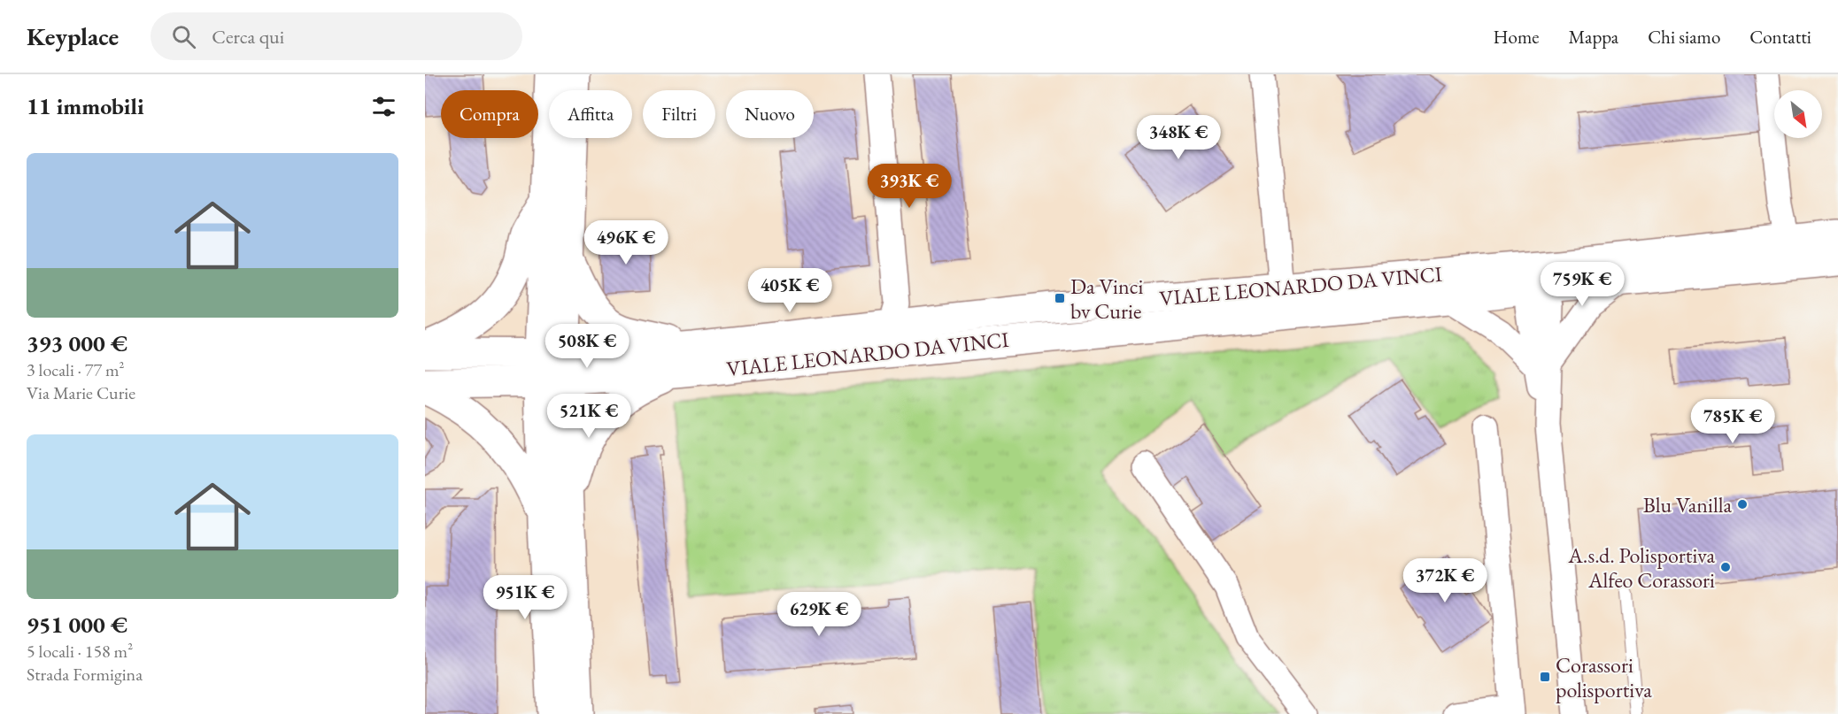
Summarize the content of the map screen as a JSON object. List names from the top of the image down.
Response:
{
  "streets": {
    "street": ["VIALE LEONARDO DA VINCI"]
  },
  "places": {
    "transit": ["Da Vinci bv Curie", "Corassori polisportiva"],
    "other": ["Blu Vanilla", "A.s.d. Polisportiva Alfeo Corassori"]
  },
  "north": "bottom right",
  "page": {
    "header": "Keyplace",
    "search": "Cerca qui",
    "nav": [
      "Home",
      "Mappa",
      "Chi siamo",
      "Contatti"
    ],
    "heading": "11 immobili",
    "chip": [
      "Compra",
      "Affitta",
      "Filtri",
      "Nuovo"
    ],
    "price": [
      "348K €",
      "393K €",
      "496K €",
      "759K €",
      "405K €",
      "508K €",
      "521K €",
      "785K €",
      "372K €",
      "951K €",
      "629K €"
    ],
    "list": [
      {
        "name": "393 000 €",
        "note": "3 locali · 77 m² · Via Marie Curie"
      },
      {
        "name": "951 000 €",
        "note": "5 locali · 158 m² · Strada Formigina"
      }
    ]
  }
}
